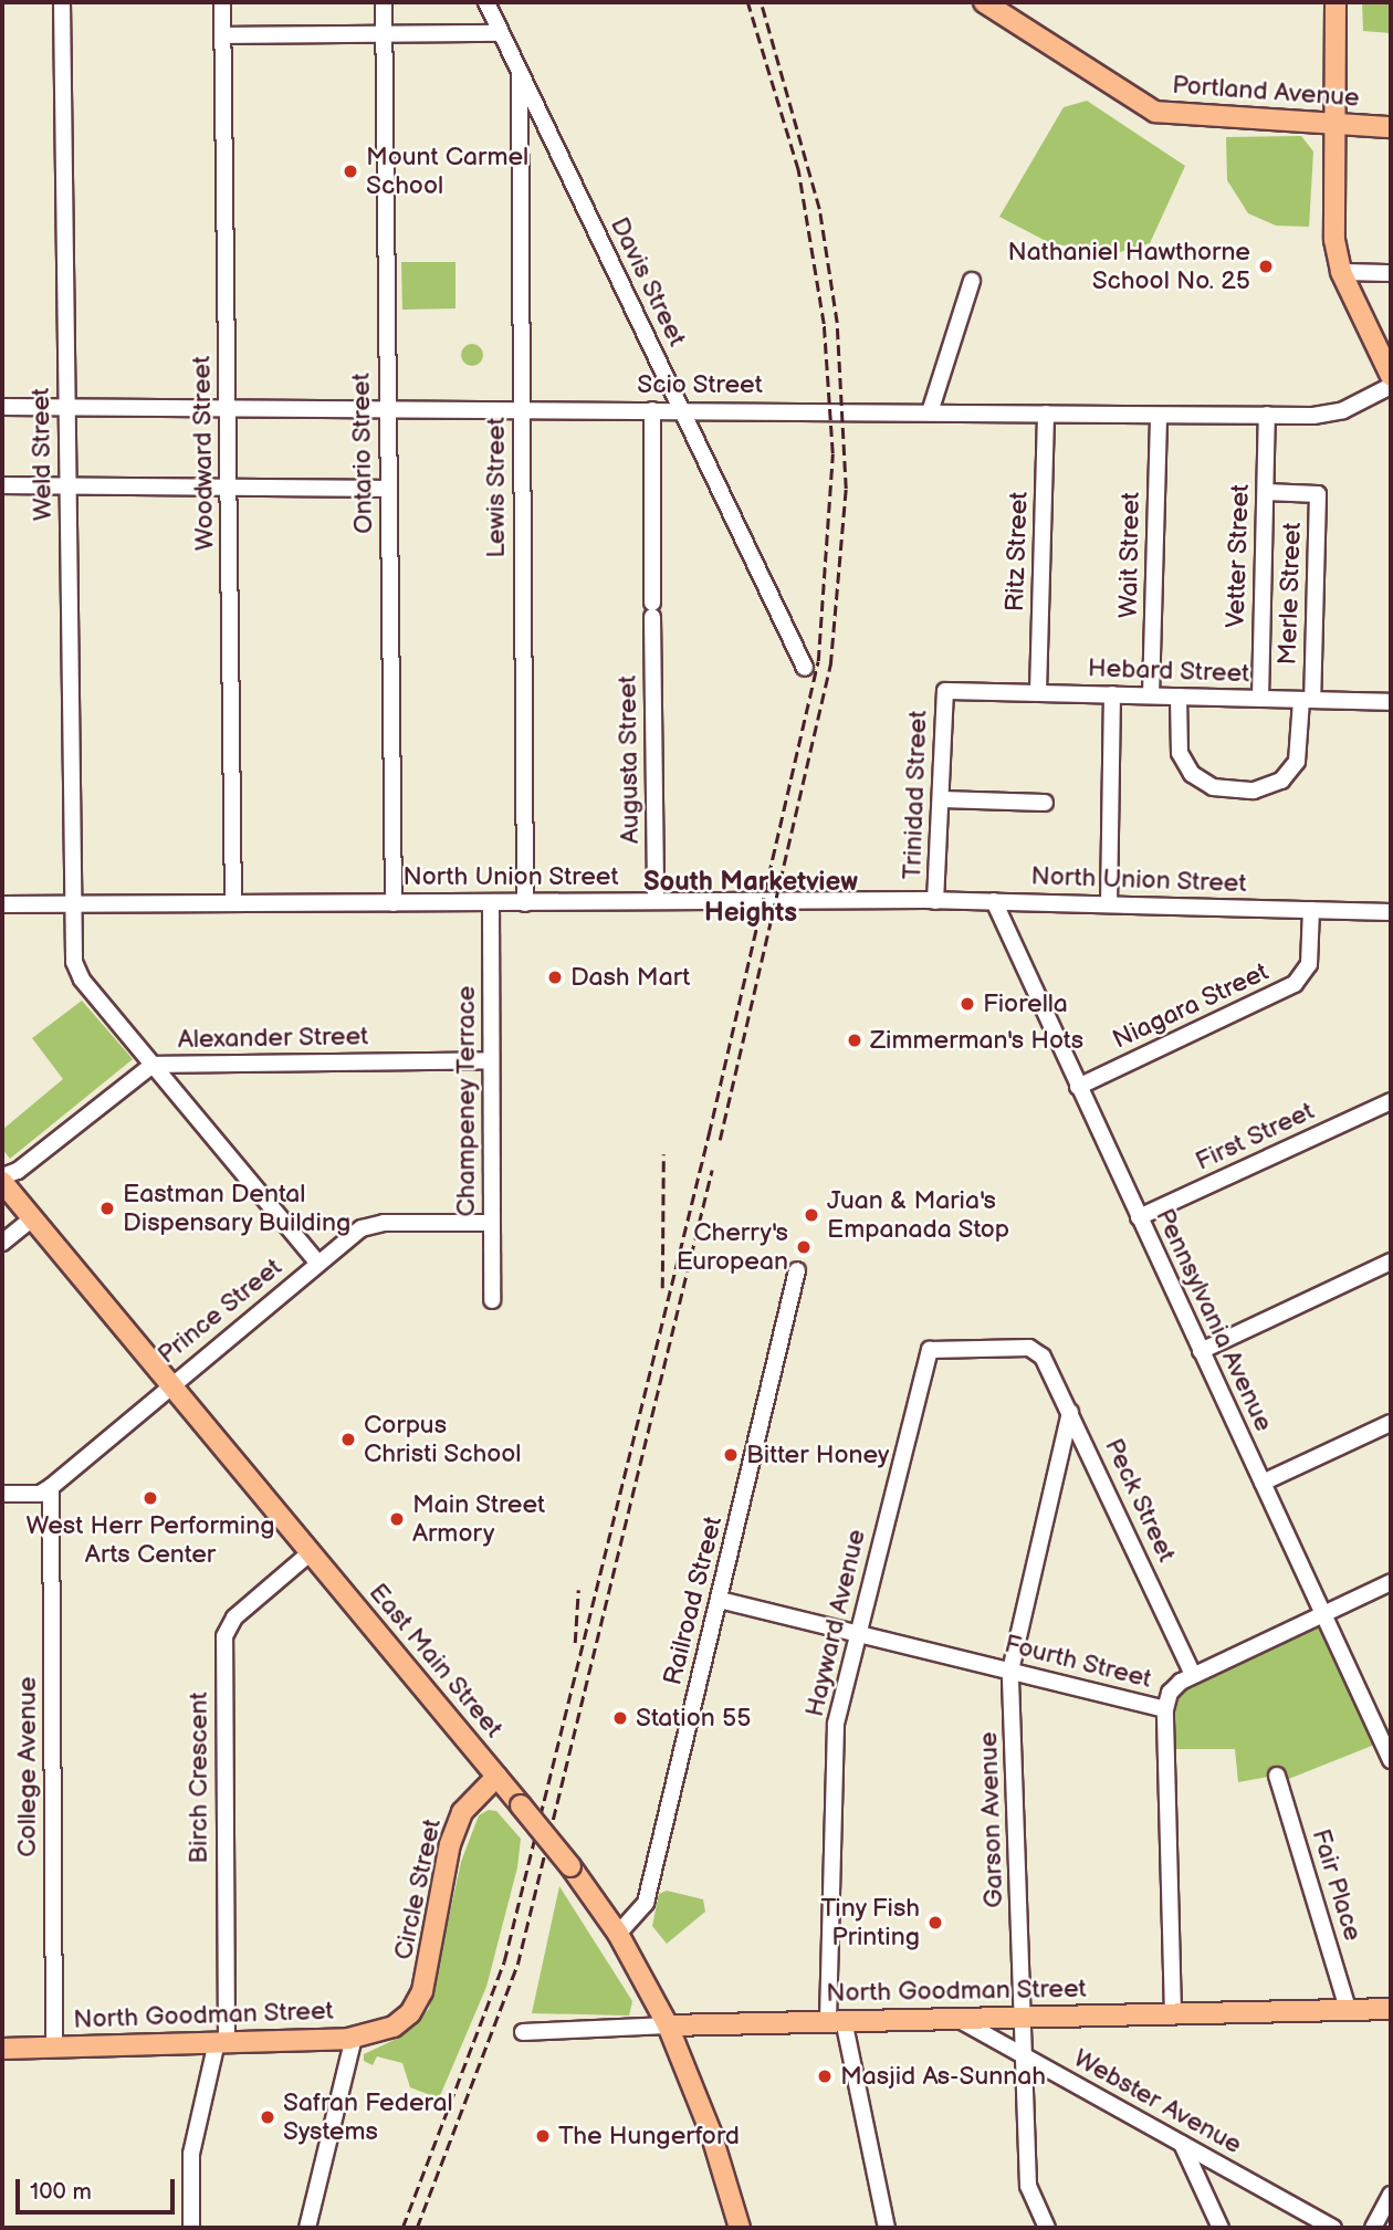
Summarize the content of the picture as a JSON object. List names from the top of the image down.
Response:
{
  "streets": {
    "main road": [
      "Portland Avenue",
      "East Main Street",
      "Circle Street",
      "North Goodman Street"
    ],
    "street": [
      "Davis Street",
      "Scio Street",
      "Woodward Street",
      "Ontario Street",
      "Weld Street",
      "Lewis Street",
      "Ritz Street",
      "Wait Street",
      "Vetter Street",
      "Merle Street",
      "Hebard Street",
      "Augusta Street",
      "Trinidad Street",
      "North Union Street",
      "Niagara Street",
      "Alexander Street",
      "Champeney Terrace",
      "First Street",
      "Prince Street",
      "Pennsylvania Avenue",
      "Peck Street",
      "Railroad Street",
      "Hayward Avenue",
      "Fourth Street",
      "College Avenue",
      "Birch Crescent",
      "Garson Avenue",
      "Fair Place",
      "Webster Avenue"
    ]
  },
  "crossings": [
    ["Davis Street", "Scio Street"],
    ["Davis Street", "Lewis Street"],
    ["Scio Street", "Woodward Street"],
    ["Scio Street", "Ontario Street"],
    ["Scio Street", "Weld Street"],
    ["Scio Street", "Lewis Street"],
    ["Scio Street", "Ritz Street"],
    ["Scio Street", "Wait Street"],
    ["Scio Street", "Vetter Street"],
    ["Scio Street", "Augusta Street"],
    ["Woodward Street", "North Union Street"],
    ["Ontario Street", "North Union Street"],
    ["Weld Street", "North Union Street"],
    ["Weld Street", "Alexander Street"],
    ["Weld Street", "Prince Street"],
    ["Lewis Street", "North Union Street"],
    ["Ritz Street", "Hebard Street"],
    ["Wait Street", "Hebard Street"],
    ["Vetter Street", "Merle Street"],
    ["Vetter Street", "Hebard Street"],
    ["Merle Street", "Hebard Street"],
    ["Hebard Street", "Trinidad Street"],
    ["Augusta Street", "North Union Street"],
    ["Trinidad Street", "North Union Street"],
    ["North Union Street", "Niagara Street"],
    ["North Union Street", "Champeney Terrace"],
    ["North Union Street", "Pennsylvania Avenue"],
    ["Niagara Street", "Pennsylvania Avenue"],
    ["Alexander Street", "Champeney Terrace"],
    ["Alexander Street", "East Main Street"],
    ["Champeney Terrace", "Prince Street"],
    ["First Street", "Pennsylvania Avenue"],
    ["Prince Street", "East Main Street"],
    ["Prince Street", "College Avenue"],
    ["Pennsylvania Avenue", "Fourth Street"],
    ["Peck Street", "Hayward Avenue"],
    ["Peck Street", "Fourth Street"],
    ["Peck Street", "Garson Avenue"],
    ["Railroad Street", "East Main Street"],
    ["Railroad Street", "Fourth Street"],
    ["Hayward Avenue", "Fourth Street"],
    ["Hayward Avenue", "North Goodman Street"],
    ["East Main Street", "Birch Crescent"],
    ["East Main Street", "Circle Street"],
    ["East Main Street", "North Goodman Street"],
    ["Fourth Street", "Garson Avenue"],
    ["College Avenue", "North Goodman Street"],
    ["Birch Crescent", "North Goodman Street"],
    ["Garson Avenue", "North Goodman Street"],
    ["Garson Avenue", "Webster Avenue"],
    ["Fair Place", "North Goodman Street"],
    ["Circle Street", "North Goodman Street"],
    ["North Goodman Street", "Webster Avenue"]
  ],
  "districts": ["South Marketview Heights"],
  "places": [
    "Mount Carmel School",
    "Nathaniel Hawthorne School No. 25",
    "Dash Mart",
    "Fiorella",
    "Zimmerman's Hots",
    "Eastman Dental Dispensary Building",
    "Juan & Maria's Empanada Stop",
    "Cherry's European",
    "Corpus Christi School",
    "Bitter Honey",
    "West Herr Performing Arts Center",
    "Main Street Armory",
    "Station 55",
    "Tiny Fish Printing",
    "Masjid As-Sunnah",
    "Safran Federal Systems",
    "The Hungerford"
  ],
  "scale_bar": "100 m"
}
